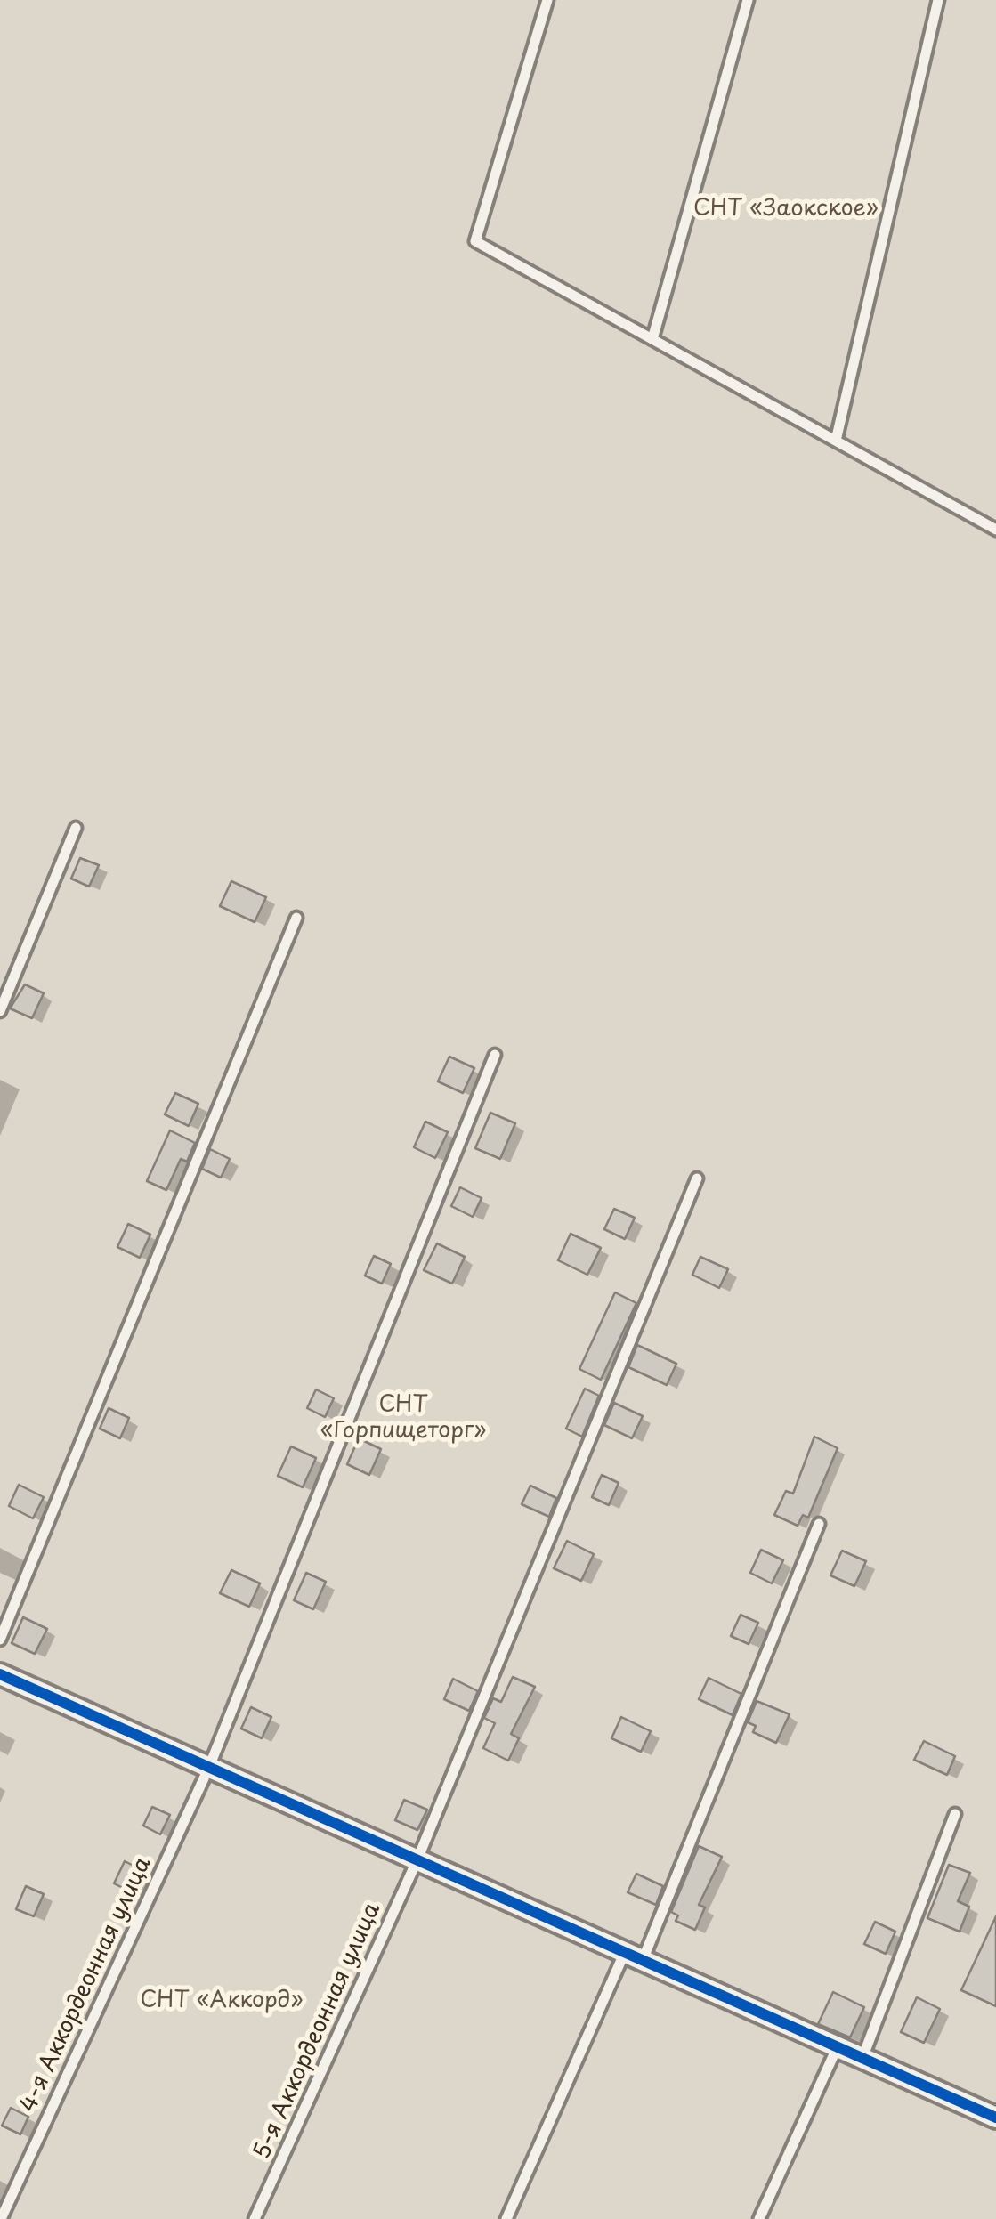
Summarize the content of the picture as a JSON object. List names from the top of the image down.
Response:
{
  "streets": {
    "lane": ["4-я Аккордеонная улица", "5-я Аккордеонная улица"]
  },
  "parks": ["СНТ «Заокское»", "СНТ «Горпищеторг»", "СНТ «Аккорд»"]
}
